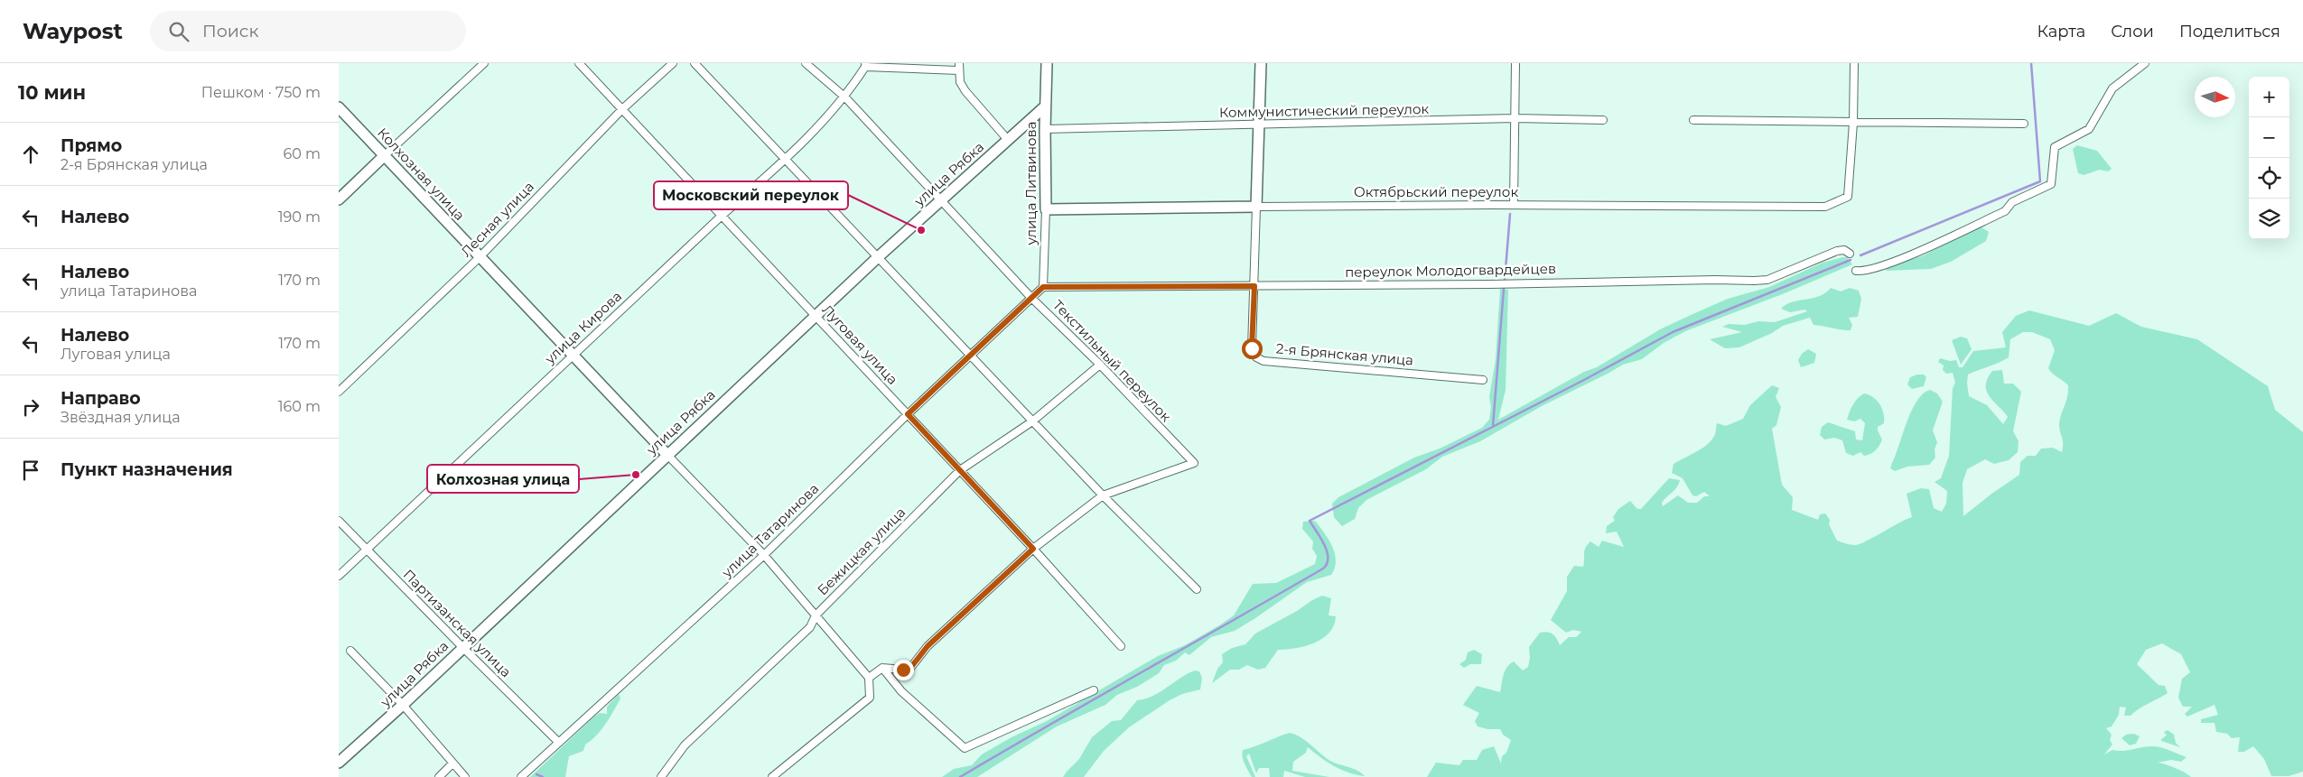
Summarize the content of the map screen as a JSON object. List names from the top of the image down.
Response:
{
  "streets": {
    "main road": [
      "Колхозная улица",
      "улица Рябка",
      "улица Литвинова",
      "Октябрьский переулок",
      "2-я Брянская улица"
    ],
    "street": [
      "Коммунистический переулок",
      "Лесная улица",
      "переулок Молодогвардейцев",
      "улица Кирова",
      "Луговая улица",
      "Текстильный переулок",
      "улица Татаринова",
      "Бежицкая улица",
      "Партизанская улица"
    ]
  },
  "crossings": [
    ["Коммунистический переулок", "улица Литвинова"],
    ["Коммунистический переулок", "2-я Брянская улица"],
    ["Колхозная улица", "улица Рябка"],
    ["Колхозная улица", "Лесная улица"],
    ["Колхозная улица", "улица Кирова"],
    ["Колхозная улица", "улица Татаринова"],
    ["Колхозная улица", "Бежицкая улица"],
    ["улица Рябка", "улица Литвинова"],
    ["улица Рябка", "Луговая улица"],
    ["улица Рябка", "Текстильный переулок"],
    ["улица Рябка", "Партизанская улица"],
    ["улица Литвинова", "Октябрьский переулок"],
    ["улица Литвинова", "переулок Молодогвардейцев"],
    ["Октябрьский переулок", "2-я Брянская улица"],
    ["Лесная улица", "Луговая улица"],
    ["переулок Молодогвардейцев", "2-я Брянская улица"],
    ["улица Кирова", "Луговая улица"],
    ["улица Кирова", "Текстильный переулок"],
    ["улица Кирова", "Партизанская улица"],
    ["Луговая улица", "улица Татаринова"],
    ["Луговая улица", "Бежицкая улица"],
    ["Текстильный переулок", "улица Татаринова"],
    ["Текстильный переулок", "Бежицкая улица"],
    ["улица Татаринова", "Партизанская улица"]
  ],
  "places": ["Московский переулок", "Колхозная улица"],
  "north": "right",
  "page": {
    "header": "Waypost",
    "search": "Поиск",
    "nav": ["Карта", "Слои", "Поделиться"],
    "heading": ["10 мин", "Пешком · 750 m"],
    "map_buttons": ["+", "−"],
    "list": [
      ["Прямо", "2-я Брянская улица", "60 m"],
      ["Налево", "190 m"],
      ["Налево", "улица Татаринова", "170 m"],
      ["Налево", "Луговая улица", "170 m"],
      ["Направо", "Звёздная улица", "160 m"],
      "Пункт назначения"
    ]
  }
}
